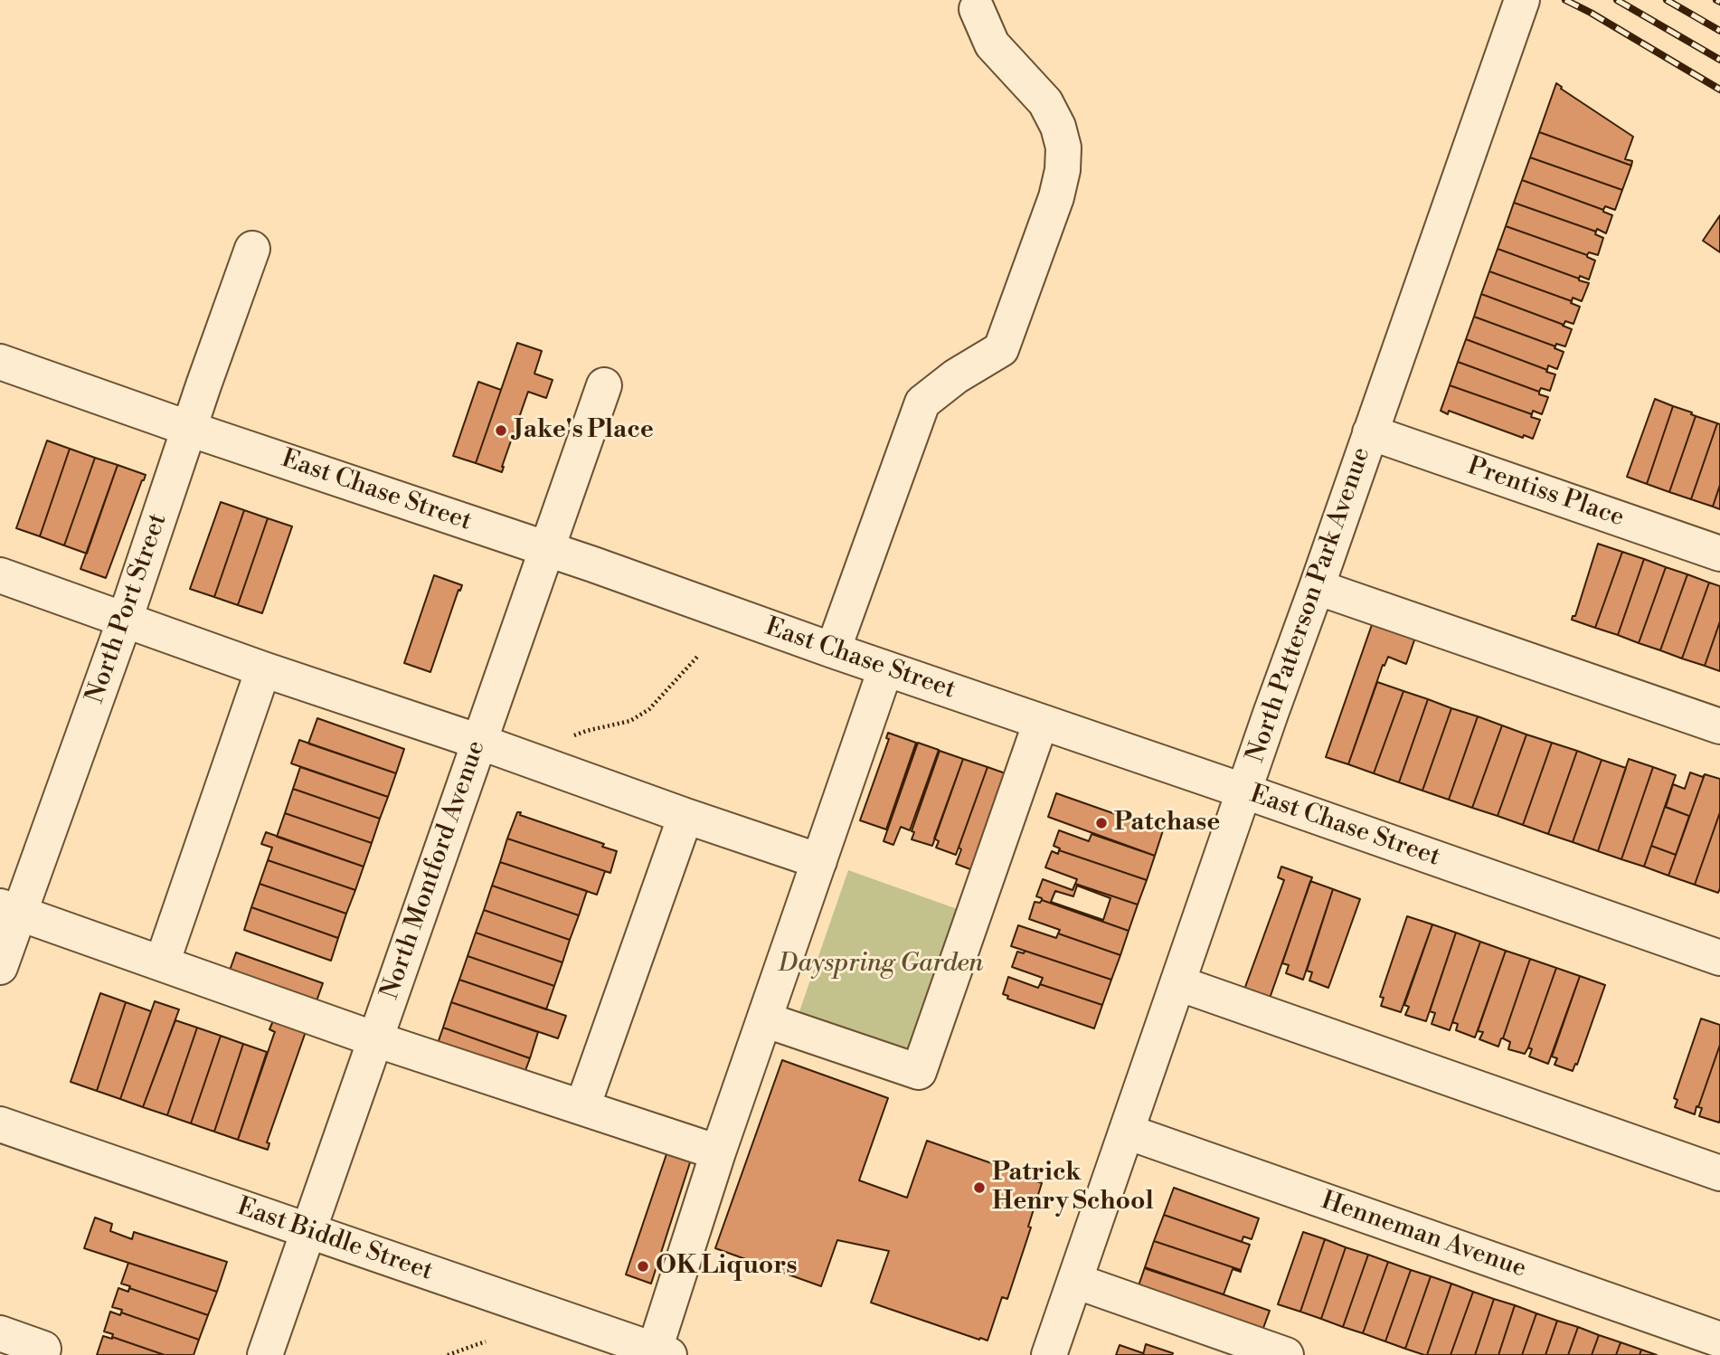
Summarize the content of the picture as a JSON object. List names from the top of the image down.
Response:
{
  "streets": {
    "street": [
      "East Chase Street",
      "Prentiss Place",
      "North Patterson Park Avenue",
      "North Port Street",
      "North Montford Avenue",
      "Henneman Avenue",
      "East Biddle Street"
    ]
  },
  "crossings": [
    ["East Chase Street", "North Patterson Park Avenue"],
    ["East Chase Street", "North Port Street"],
    ["East Chase Street", "North Montford Avenue"],
    ["Prentiss Place", "North Patterson Park Avenue"],
    ["North Patterson Park Avenue", "Henneman Avenue"],
    ["North Montford Avenue", "East Biddle Street"]
  ],
  "parks": ["Dayspring Garden"],
  "places": [
    "Jake's Place",
    "Patchase",
    "Patrick Henry School",
    "OK Liquors"
  ]
}
